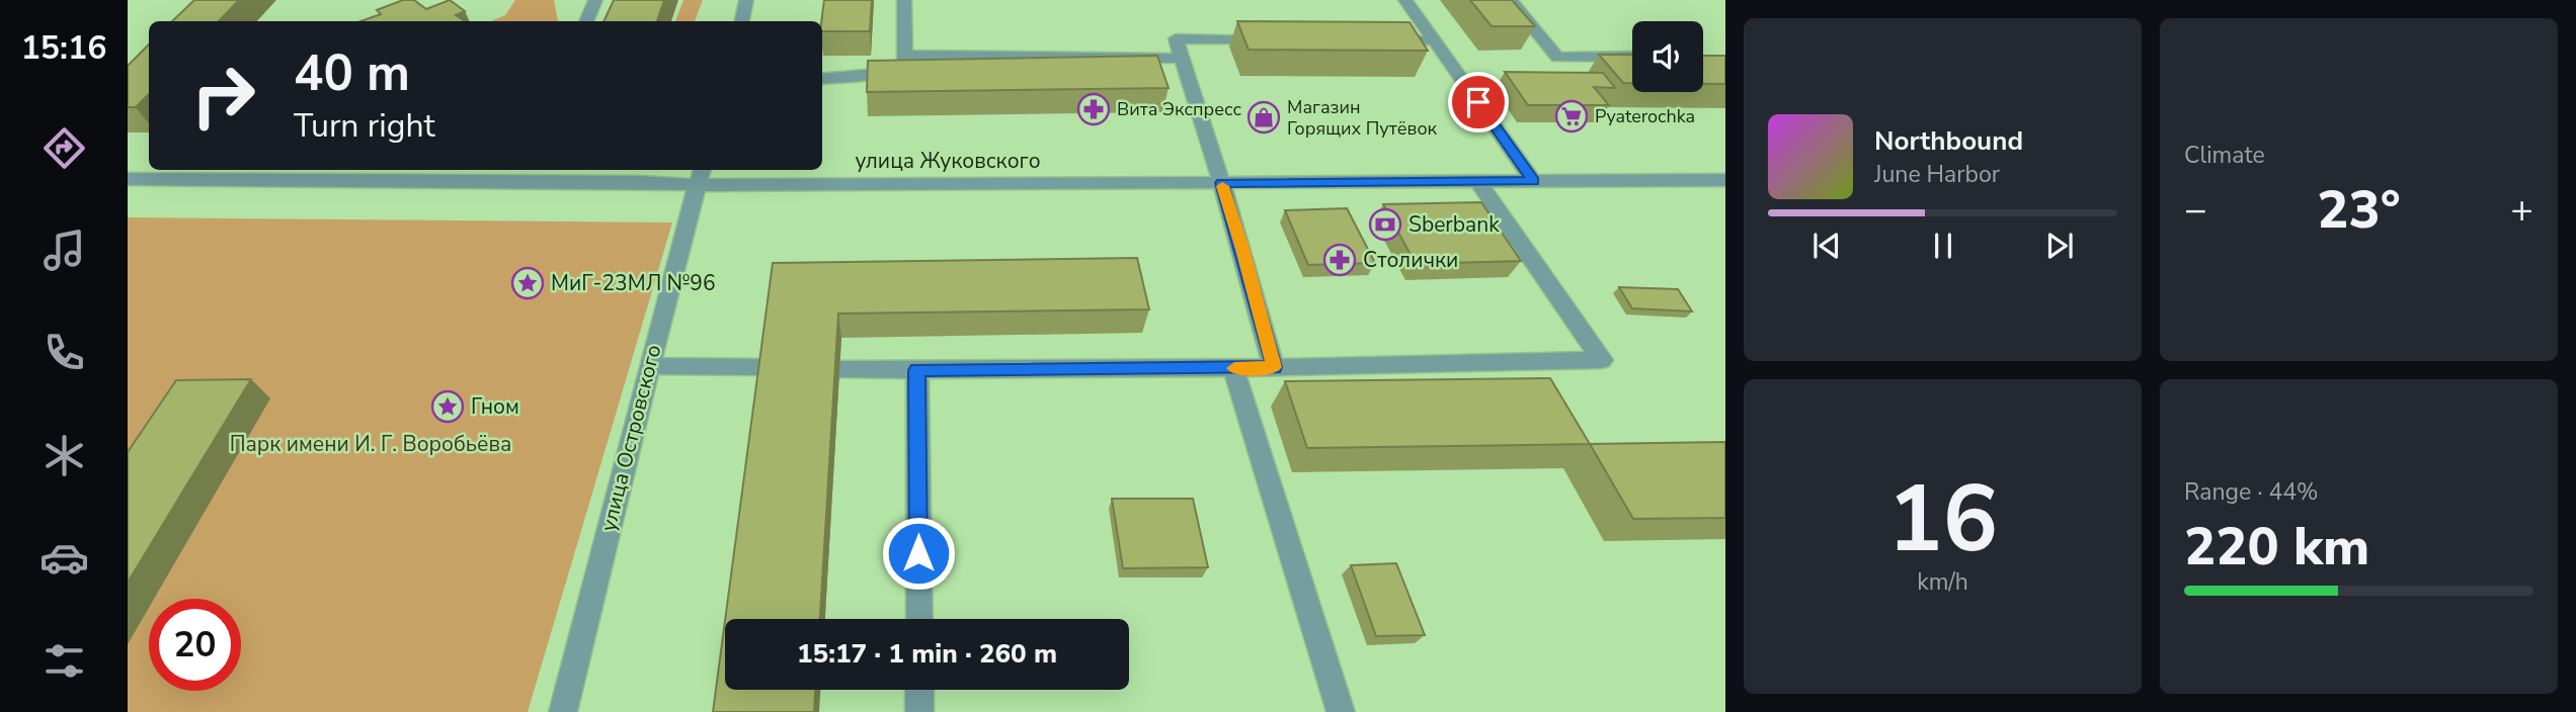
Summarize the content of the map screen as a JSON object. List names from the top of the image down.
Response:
{
  "streets": {
    "street": ["улица Жуковского", "улица Островского"]
  },
  "crossings": [
    ["улица Жуковского", "улица Островского"]
  ],
  "parks": ["Парк имени И. Г. Воробьёва"],
  "places": {
    "pharmacy": ["Вита Экспресс", "Столички"],
    "supermarket": ["Pyaterochka"],
    "shop": ["Магазин Горящих Путёвок"],
    "bank": ["Sberbank"],
    "place": ["МиГ-23МЛ №96", "Гном"]
  },
  "page": {
    "tabs": "15:16",
    "tile": [
      "Climate",
      ["16", "km/h"],
      ["Range · 44%", "220 km"]
    ],
    "turn": ["40 m", "Turn right"],
    "song": ["Northbound", "June Harbor"],
    "heat": ["−", "23°", "+"],
    "limit": "20",
    "trip": "15:17 · 1 min · 260 m"
  }
}
